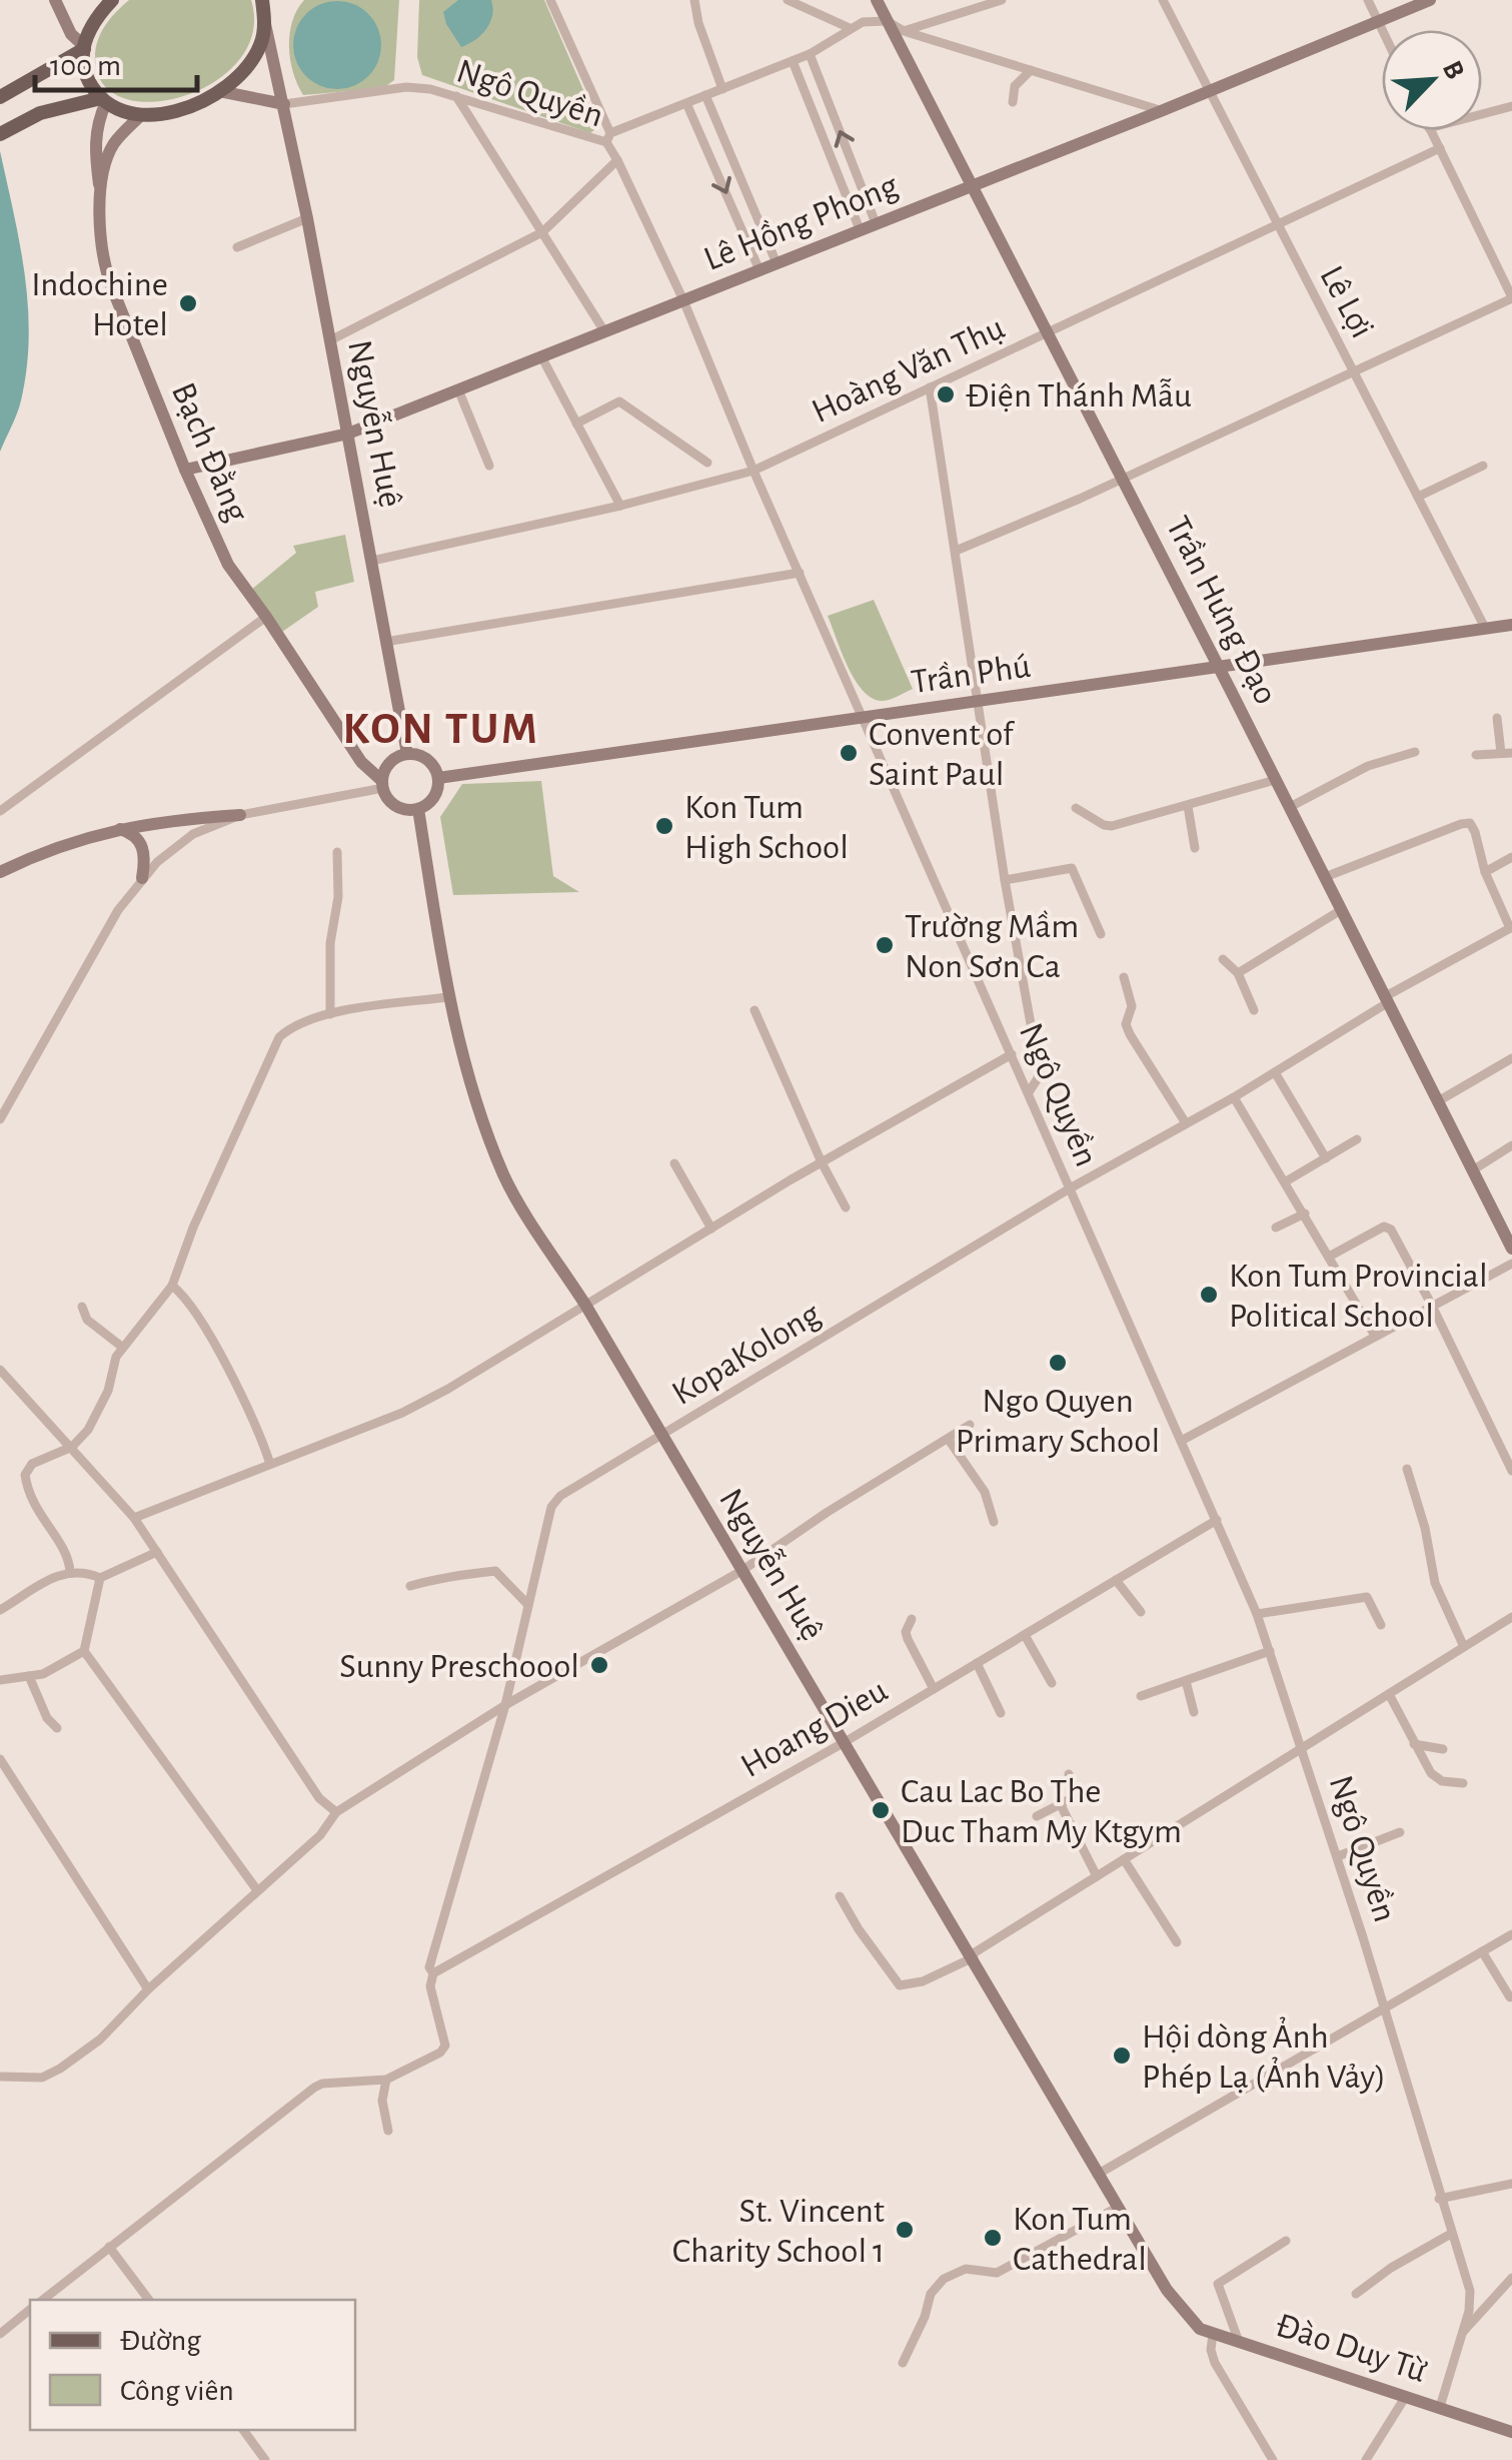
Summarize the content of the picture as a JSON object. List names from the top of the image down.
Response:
{
  "streets": {
    "street": [
      "Ngô Quyền",
      "Lê Hồng Phong",
      "Lê Lợi",
      "Hoàng Văn Thụ",
      "Nguyễn Huệ",
      "Bạch Đằng",
      "Trần Hưng Đạo",
      "Trần Phú",
      "KopaKolong",
      "Hoang Dieu",
      "Đào Duy Từ"
    ]
  },
  "crossings": [
    ["Ngô Quyền", "Lê Hồng Phong"],
    ["Ngô Quyền", "Hoàng Văn Thụ"],
    ["Ngô Quyền", "Nguyễn Huệ"],
    ["Ngô Quyền", "Trần Phú"],
    ["Ngô Quyền", "KopaKolong"],
    ["Ngô Quyền", "Hoang Dieu"],
    ["Ngô Quyền", "Đào Duy Từ"],
    ["Lê Hồng Phong", "Lê Lợi"],
    ["Lê Hồng Phong", "Nguyễn Huệ"],
    ["Lê Hồng Phong", "Bạch Đằng"],
    ["Lê Hồng Phong", "Trần Hưng Đạo"],
    ["Lê Lợi", "Hoàng Văn Thụ"],
    ["Lê Lợi", "Trần Phú"],
    ["Hoàng Văn Thụ", "Nguyễn Huệ"],
    ["Hoàng Văn Thụ", "Trần Hưng Đạo"],
    ["Nguyễn Huệ", "Bạch Đằng"],
    ["Nguyễn Huệ", "Trần Phú"],
    ["Nguyễn Huệ", "KopaKolong"],
    ["Nguyễn Huệ", "Hoang Dieu"],
    ["Nguyễn Huệ", "Đào Duy Từ"],
    ["Bạch Đằng", "Trần Phú"],
    ["Trần Hưng Đạo", "Trần Phú"],
    ["Trần Hưng Đạo", "KopaKolong"],
    ["KopaKolong", "Hoang Dieu"]
  ],
  "districts": ["KON TUM"],
  "places": [
    "Indochine Hotel",
    "Điện Thánh Mẫu",
    "Convent of Saint Paul",
    "Kon Tum High School",
    "Trường Mầm Non Sơn Ca",
    "Kon Tum Provincial Political School",
    "Ngo Quyen Primary School",
    "Sunny Preschoool",
    "Cau Lac Bo The Duc Tham My Ktgym",
    "Hội dòng Ảnh Phép Lạ (Ảnh Vảy)",
    "St. Vincent Charity School 1",
    "Kon Tum Cathedral"
  ],
  "legend": ["Đường", "Công viên"],
  "scale_bar": "100 m",
  "north": "top right"
}
